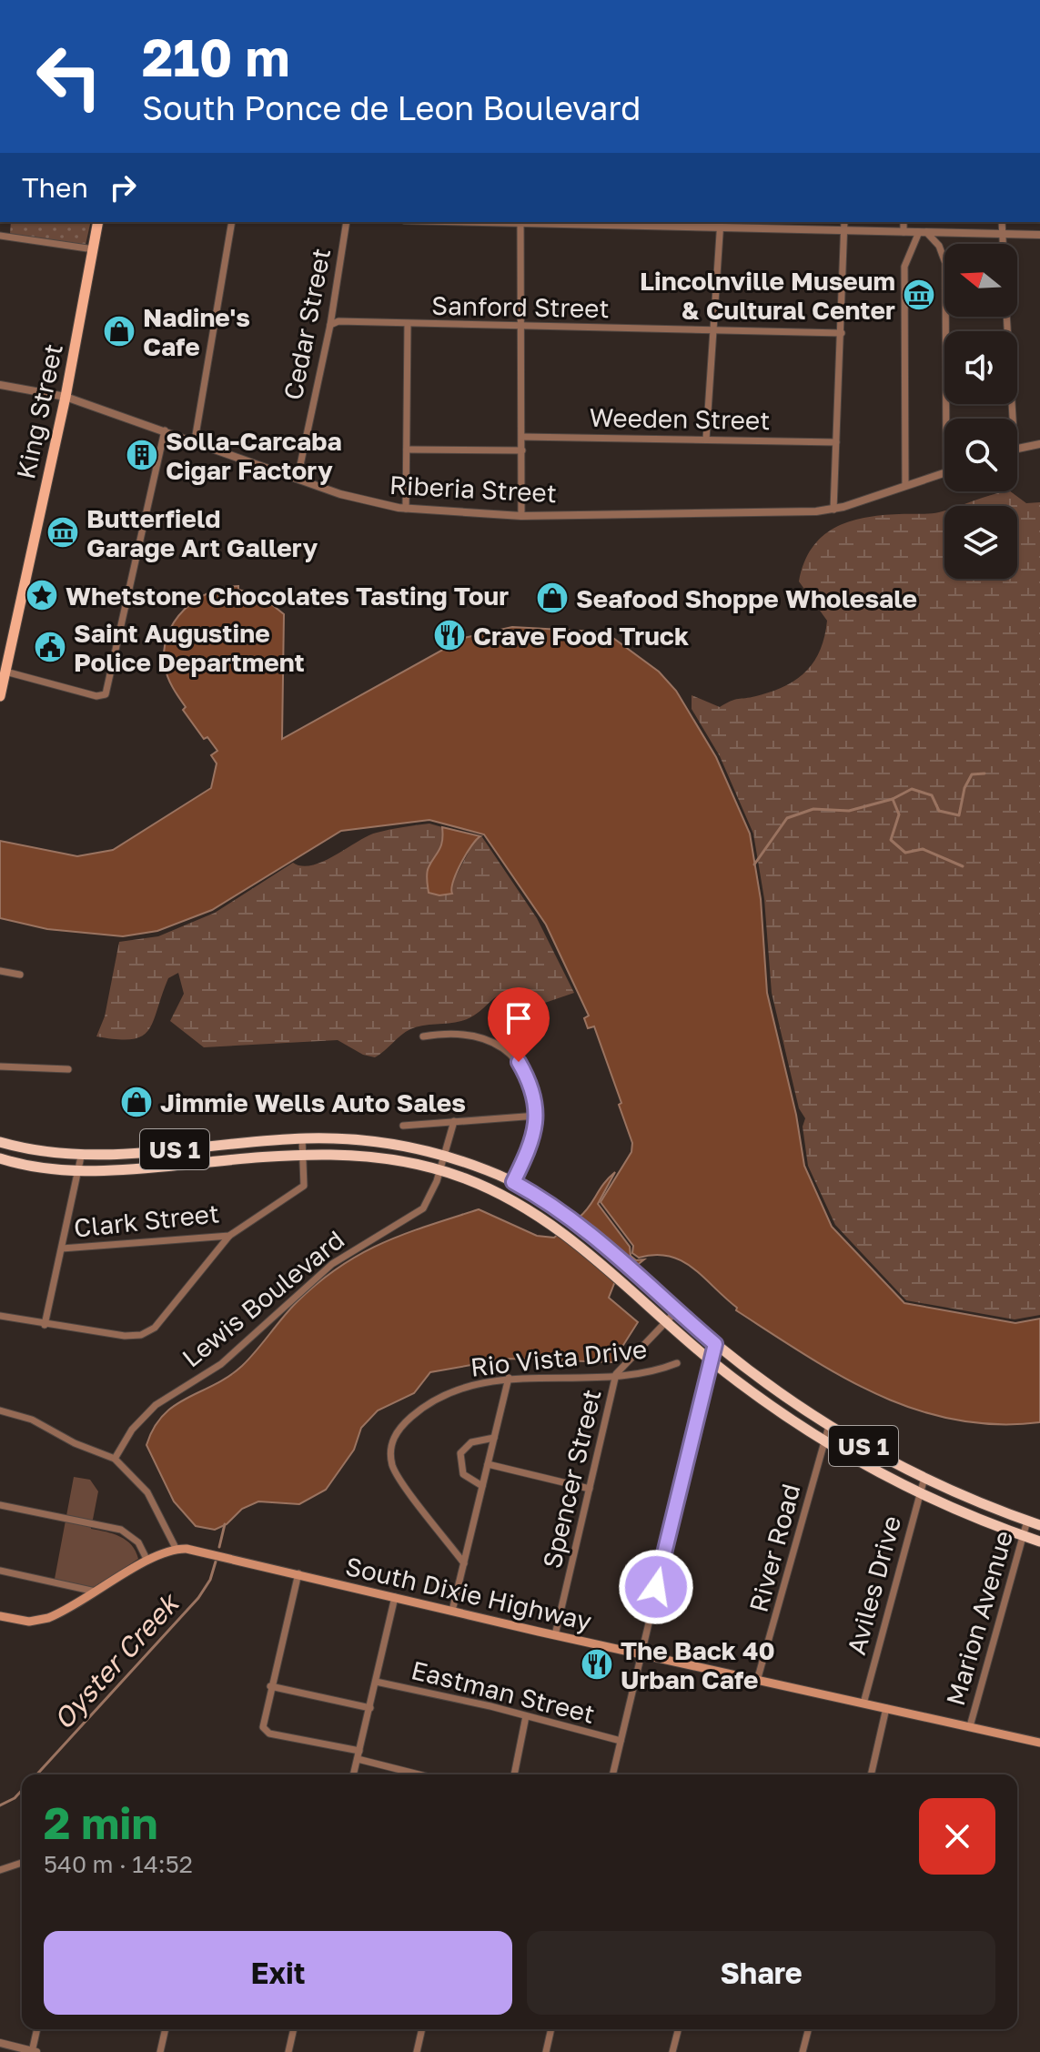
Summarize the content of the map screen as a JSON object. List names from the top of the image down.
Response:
{
  "streets": {
    "highway": ["US 1"],
    "main road": ["King Street", "South Dixie Highway"],
    "street": [
      "Sanford Street",
      "Cedar Street",
      "Weeden Street",
      "Riberia Street",
      "Clark Street",
      "Lewis Boulevard",
      "Rio Vista Drive",
      "Spencer Street",
      "River Road",
      "Aviles Drive",
      "Marion Avenue",
      "Eastman Street"
    ]
  },
  "crossings": [
    ["Sanford Street", "Cedar Street"],
    ["Cedar Street", "Riberia Street"],
    ["King Street", "Riberia Street"],
    ["US 1", "Clark Street"],
    ["US 1", "Lewis Boulevard"],
    ["US 1", "Spencer Street"],
    ["US 1", "River Road"],
    ["US 1", "Aviles Drive"],
    ["US 1", "Marion Avenue"],
    ["Rio Vista Drive", "Spencer Street"],
    ["Spencer Street", "South Dixie Highway"],
    ["River Road", "South Dixie Highway"],
    ["Aviles Drive", "South Dixie Highway"],
    ["South Dixie Highway", "Marion Avenue"]
  ],
  "water": ["Oyster Creek"],
  "places": {
    "museum": ["Lincolnville Museum & Cultural Center", "Butterfield Garage Art Gallery"],
    "shop": ["Nadine's Cafe", "Seafood Shoppe Wholesale", "Jimmie Wells Auto Sales"],
    "building": ["Solla-Carcaba Cigar Factory"],
    "place": ["Whetstone Chocolates Tasting Tour"],
    "restaurant": ["Crave Food Truck", "The Back 40 Urban Cafe"],
    "public building": ["Saint Augustine Police Department"]
  },
  "north": "left",
  "page": {
    "turn": ["210 m", "South Ponce de Leon Boulevard"],
    "then": "Then",
    "heading": ["2 min", "540 m · 14:52"],
    "buttons": ["Exit", "Share"]
  }
}
